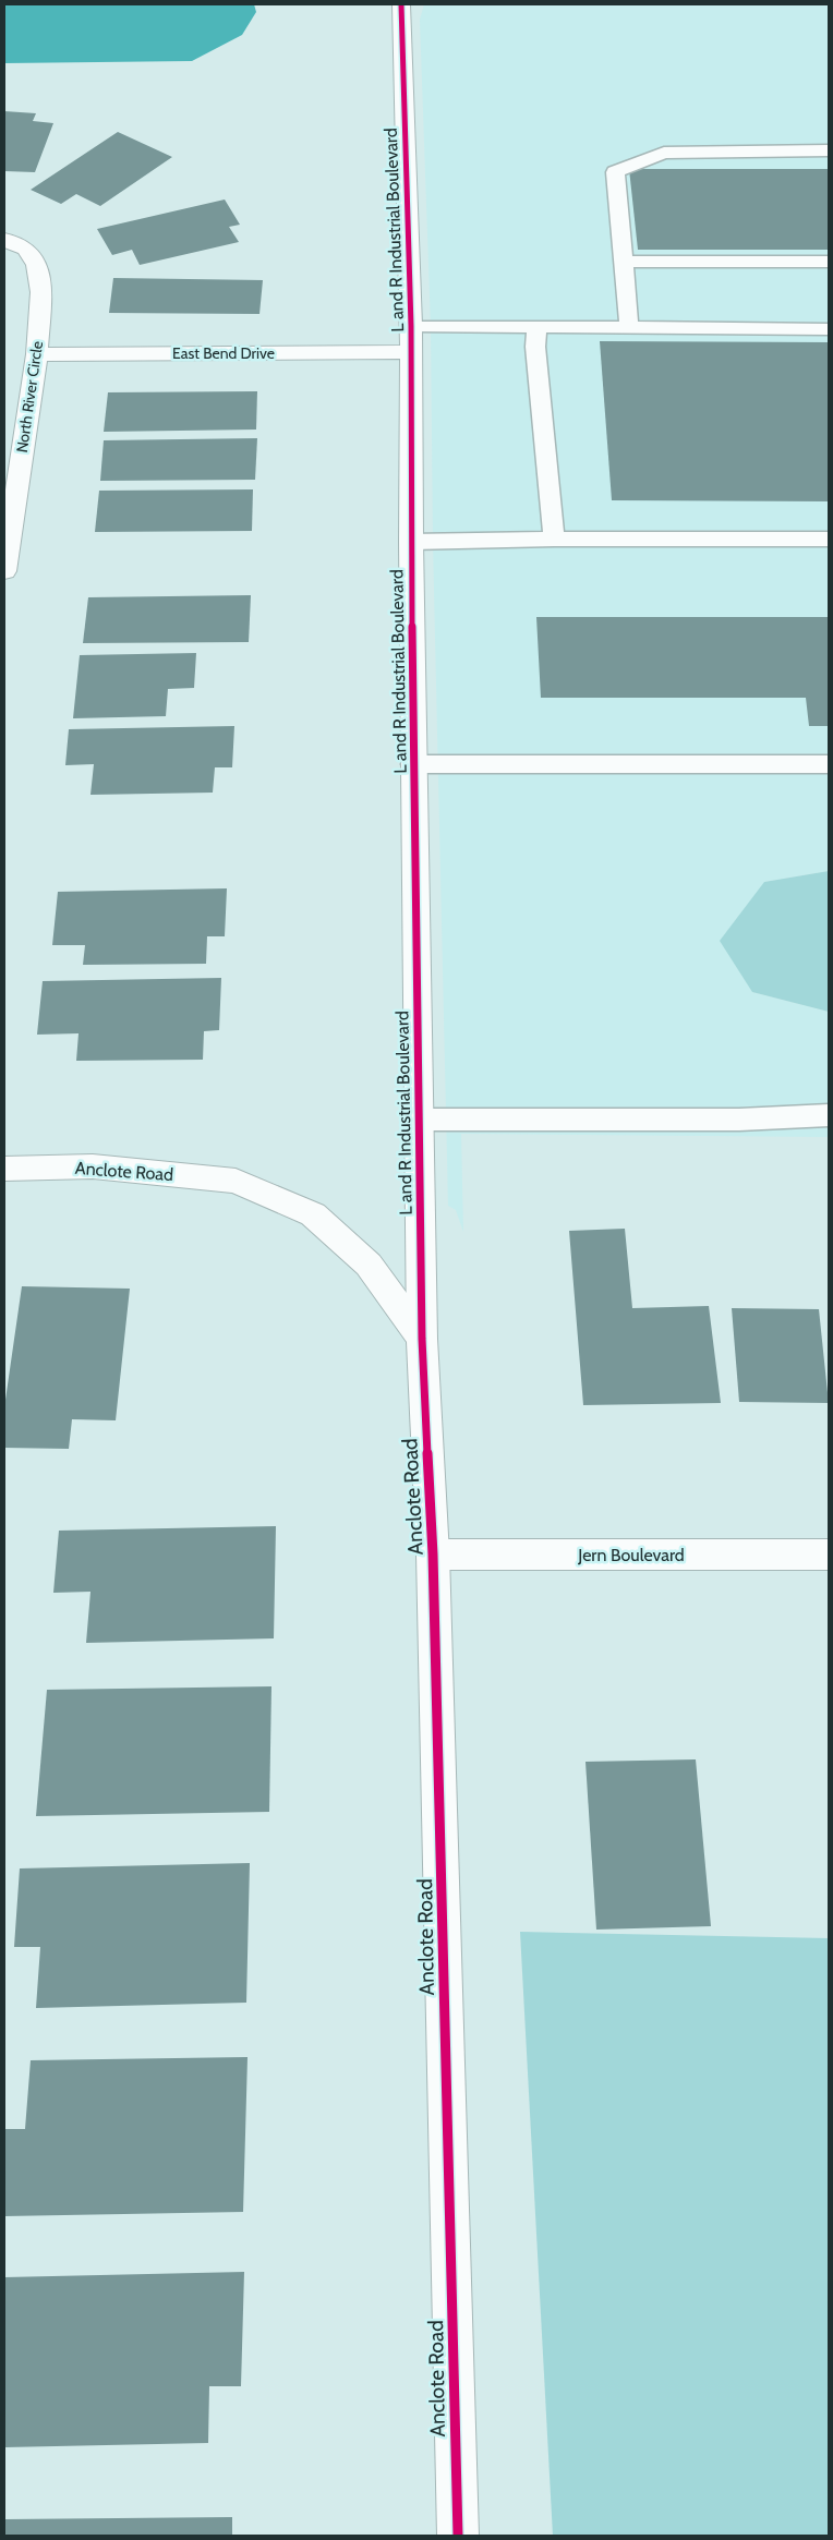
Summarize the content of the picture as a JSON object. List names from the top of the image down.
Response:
{
  "streets": {
    "street": [
      "L and R Industrial Boulevard",
      "East Bend Drive",
      "North River Circle",
      "Anclote Road",
      "Jern Boulevard"
    ]
  },
  "crossings": [
    ["L and R Industrial Boulevard", "East Bend Drive"],
    ["L and R Industrial Boulevard", "Anclote Road"],
    ["East Bend Drive", "North River Circle"],
    ["Anclote Road", "Jern Boulevard"]
  ]
}
